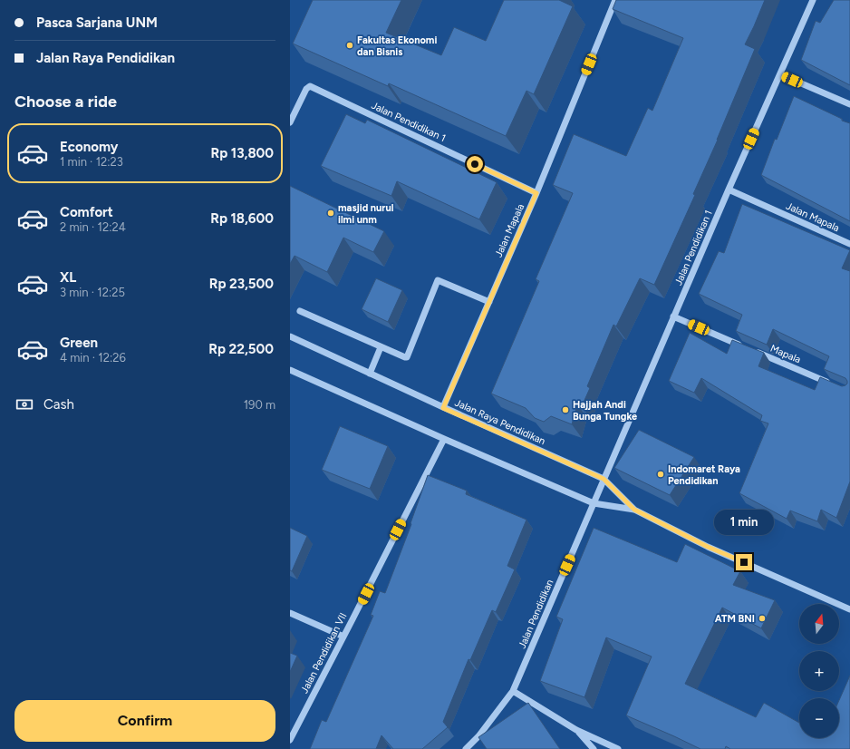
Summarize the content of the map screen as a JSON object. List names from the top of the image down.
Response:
{
  "streets": {
    "street": [
      "Jalan Pendidikan 1",
      "Jalan Mapala",
      "Mapala",
      "Jalan Raya Pendidikan",
      "Jalan Pendidikan",
      "Jalan Pendidikan VII"
    ]
  },
  "crossings": [
    ["Jalan Pendidikan 1", "Jalan Mapala"],
    ["Jalan Pendidikan 1", "Jalan Raya Pendidikan"],
    ["Jalan Pendidikan 1", "Jalan Pendidikan"],
    ["Jalan Mapala", "Jalan Raya Pendidikan"],
    ["Jalan Raya Pendidikan", "Jalan Pendidikan"],
    ["Jalan Raya Pendidikan", "Jalan Pendidikan VII"]
  ],
  "places": [
    "Fakultas Ekonomi dan Bisnis",
    "masjid nurul ilmi unm",
    "Hajjah Andi Bunga Tungke",
    "Indomaret Raya Pendidikan",
    "ATM BNI"
  ],
  "north": "top",
  "page": {
    "banner": ["Pasca Sarjana UNM", "Jalan Raya Pendidikan"],
    "heading": "Choose a ride",
    "list": [
      {
        "name": "Economy",
        "note": "1 min · 12:23",
        "value": "Rp 13,800"
      },
      {
        "name": "Comfort",
        "note": "2 min · 12:24",
        "value": "Rp 18,600"
      },
      {
        "name": "XL",
        "note": "3 min · 12:25",
        "value": "Rp 23,500"
      },
      {
        "name": "Green",
        "note": "4 min · 12:26",
        "value": "Rp 22,500"
      }
    ],
    "pay": ["Cash", "190 m"],
    "bubble": "1 min",
    "map_buttons": ["+", "−"],
    "buttons": "Confirm"
  }
}
